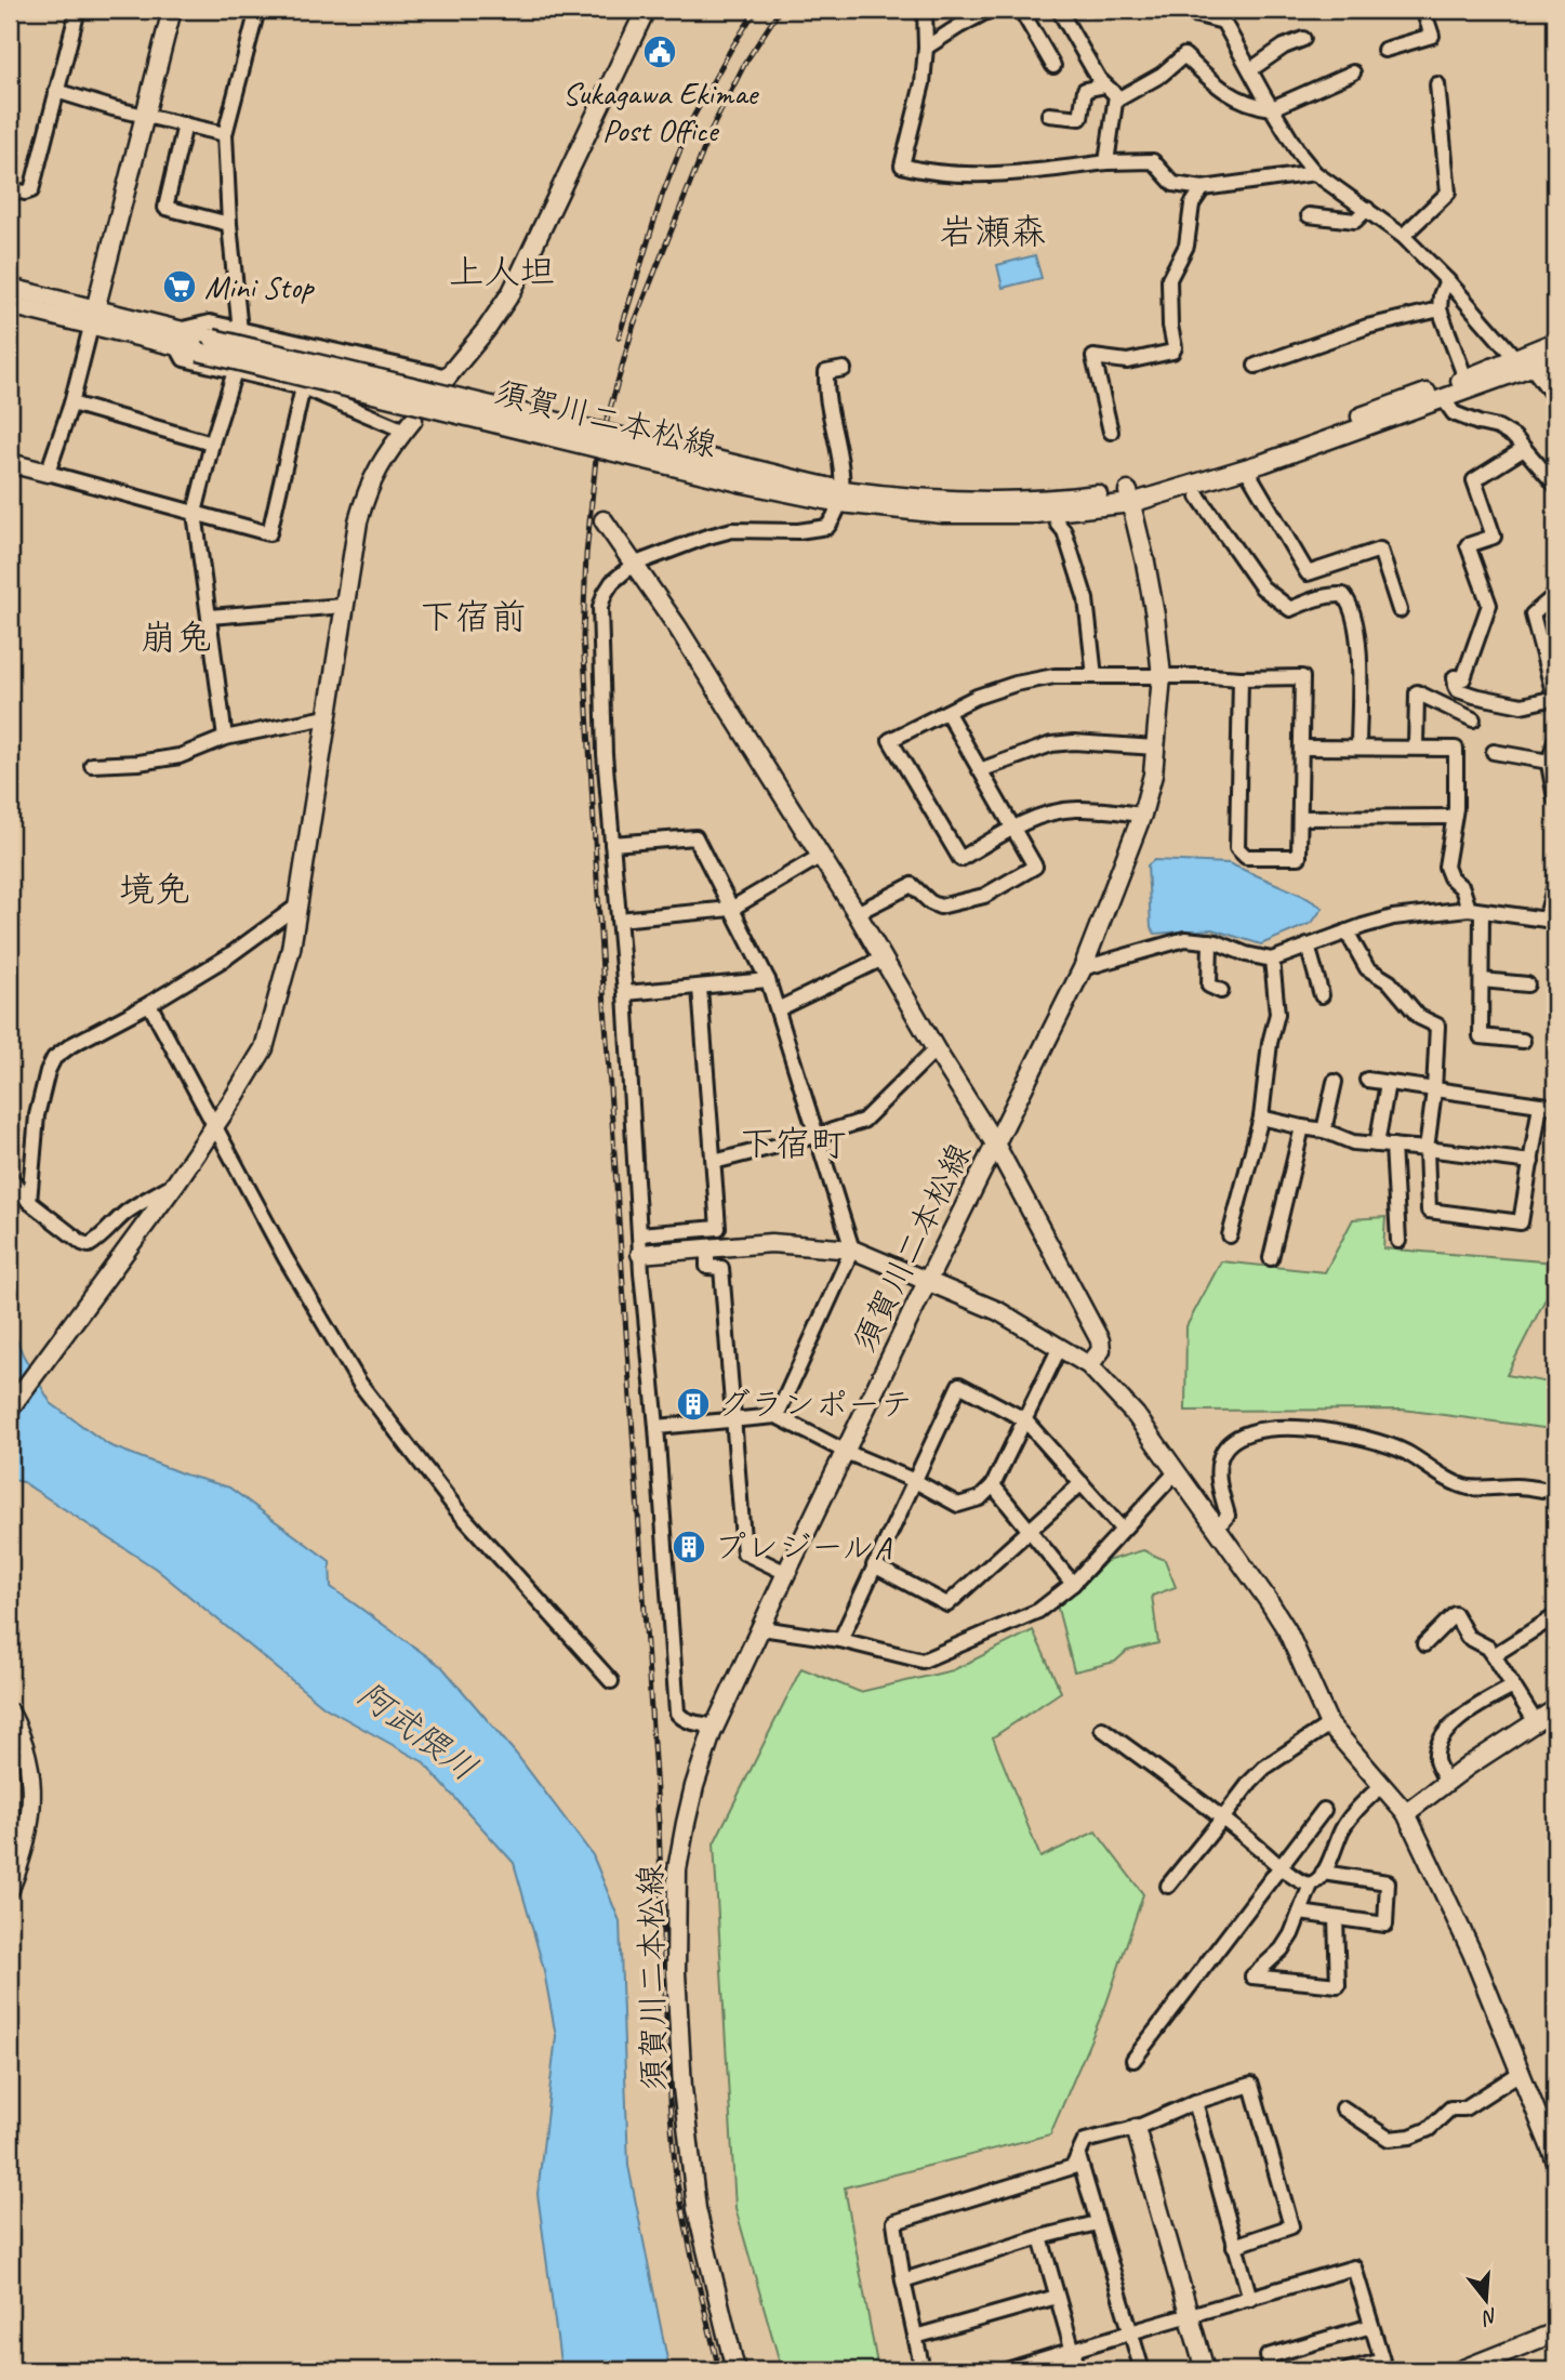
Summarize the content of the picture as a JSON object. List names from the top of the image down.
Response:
{
  "streets": {
    "street": ["須賀川二本松線"]
  },
  "districts": [
    "岩瀬森",
    "上人坦",
    "下宿前",
    "崩免",
    "境免",
    "下宿町"
  ],
  "water": ["阿武隈川"],
  "places": {
    "public building": ["Sukagawa Ekimae Post Office"],
    "supermarket": ["Mini Stop"],
    "building": ["グランポーテ", "プレジールA"]
  },
  "north": "bottom"
}
